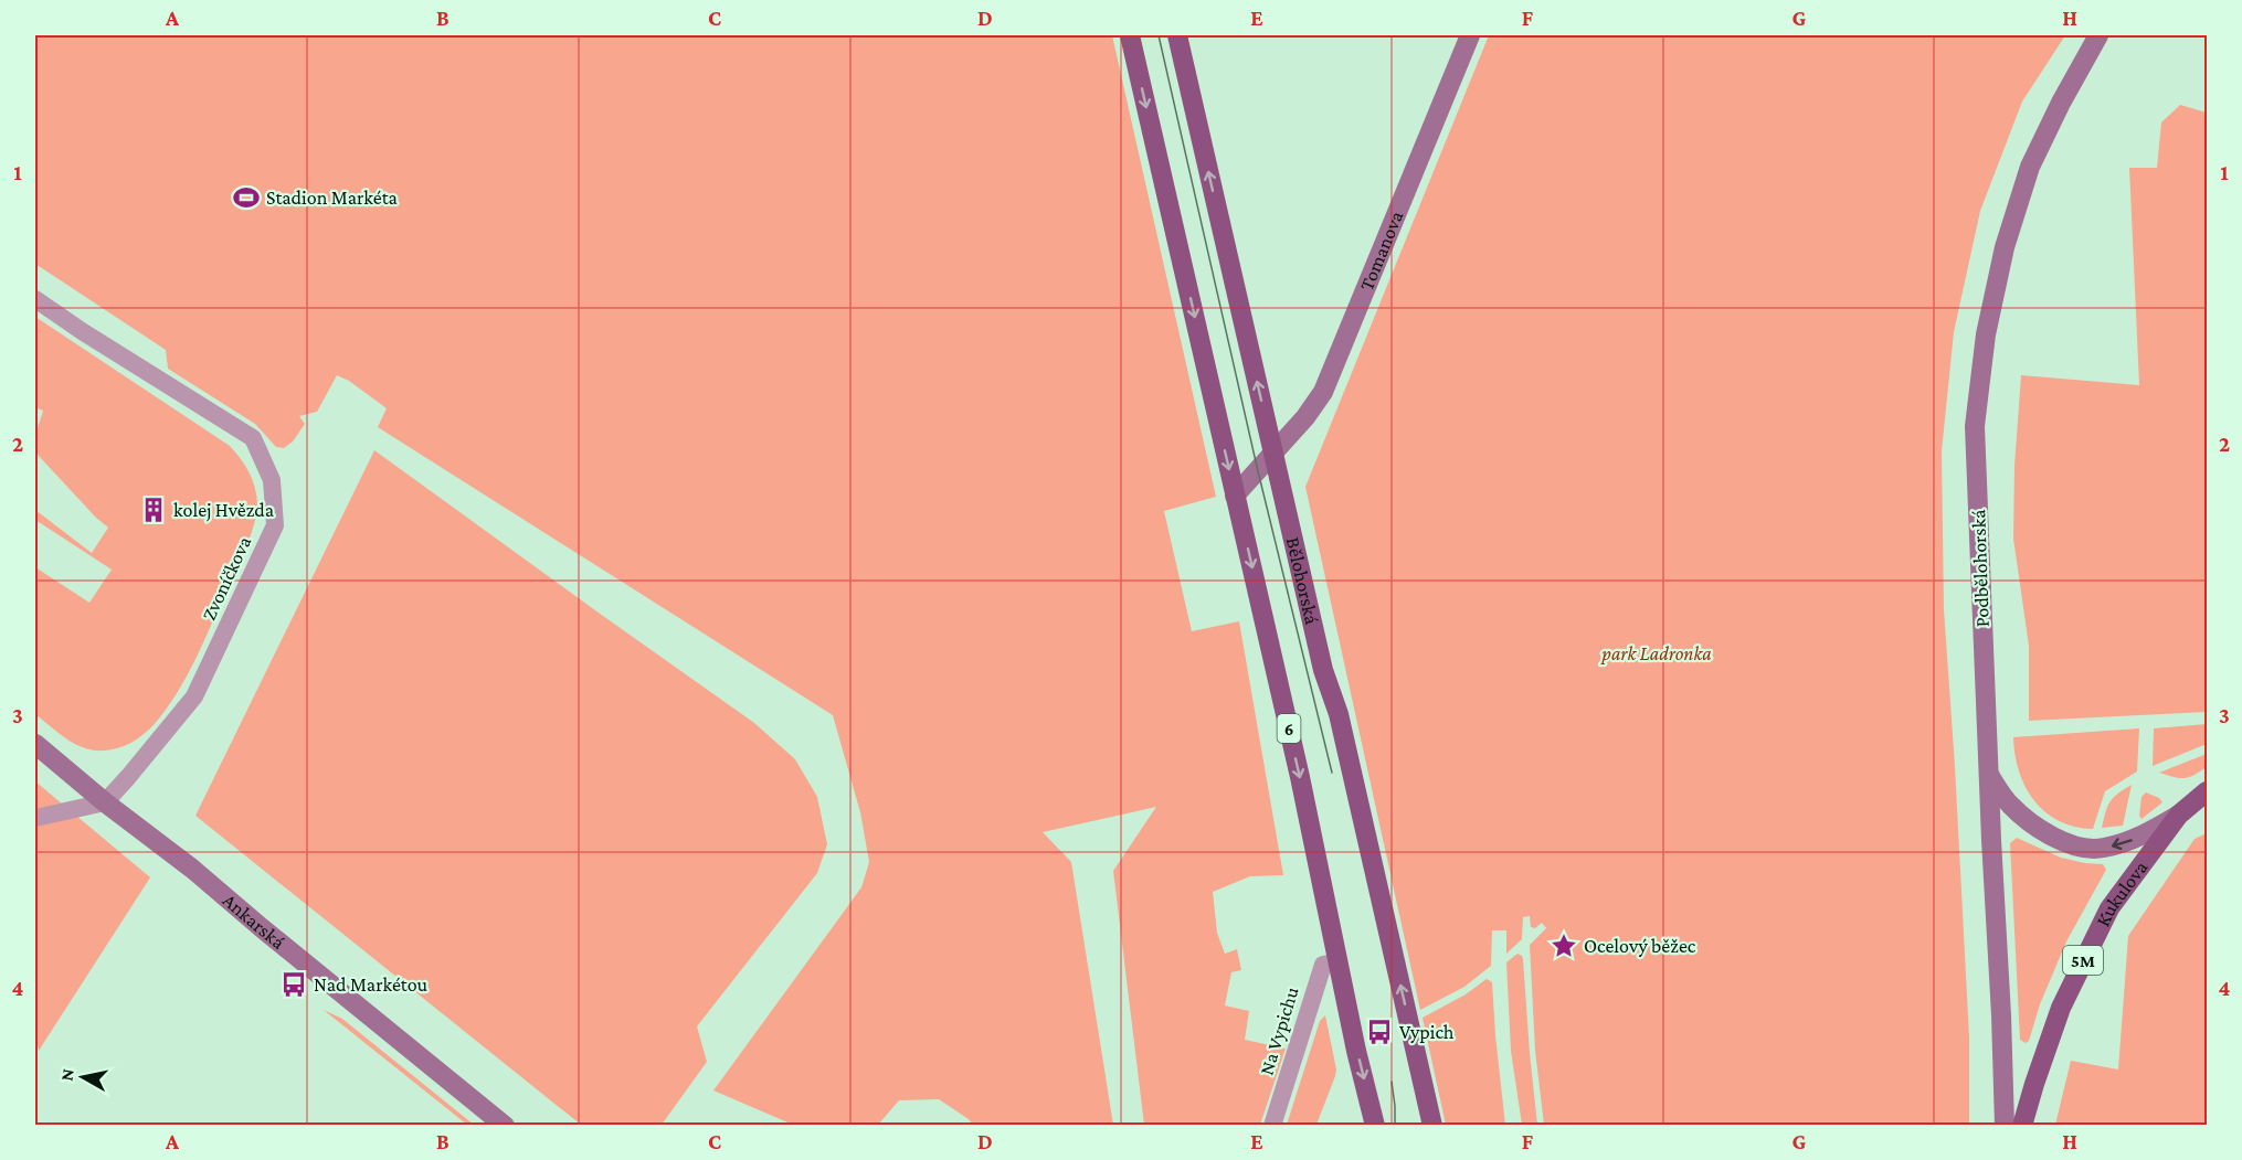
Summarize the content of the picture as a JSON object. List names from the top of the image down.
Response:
{
  "streets": {
    "main road": [
      "Bělohorská",
      "6",
      "Kukulova",
      "5M"
    ],
    "street": [
      "Tomanova",
      "Podbělohorská",
      "Zvoníčkova",
      "Ankarská",
      "Na Vypichu"
    ]
  },
  "crossings": [
    ["Tomanova", "Bělohorská"],
    ["Tomanova", "6"],
    ["Zvoníčkova", "Ankarská"],
    ["6", "Na Vypichu"]
  ],
  "parks": ["park Ladronka"],
  "places": {
    "sports": ["Stadion Markéta"],
    "building": ["kolej Hvězda"],
    "place": ["Ocelový běžec"],
    "bus stop": ["Nad Markétou", "Vypich"]
  },
  "north": "left",
  "grid": {
    "columns": [
      "A",
      "B",
      "C",
      "D",
      "E",
      "F",
      "G",
      "H"
    ],
    "rows": [
      "1",
      "2",
      "3",
      "4"
    ]
  }
}
